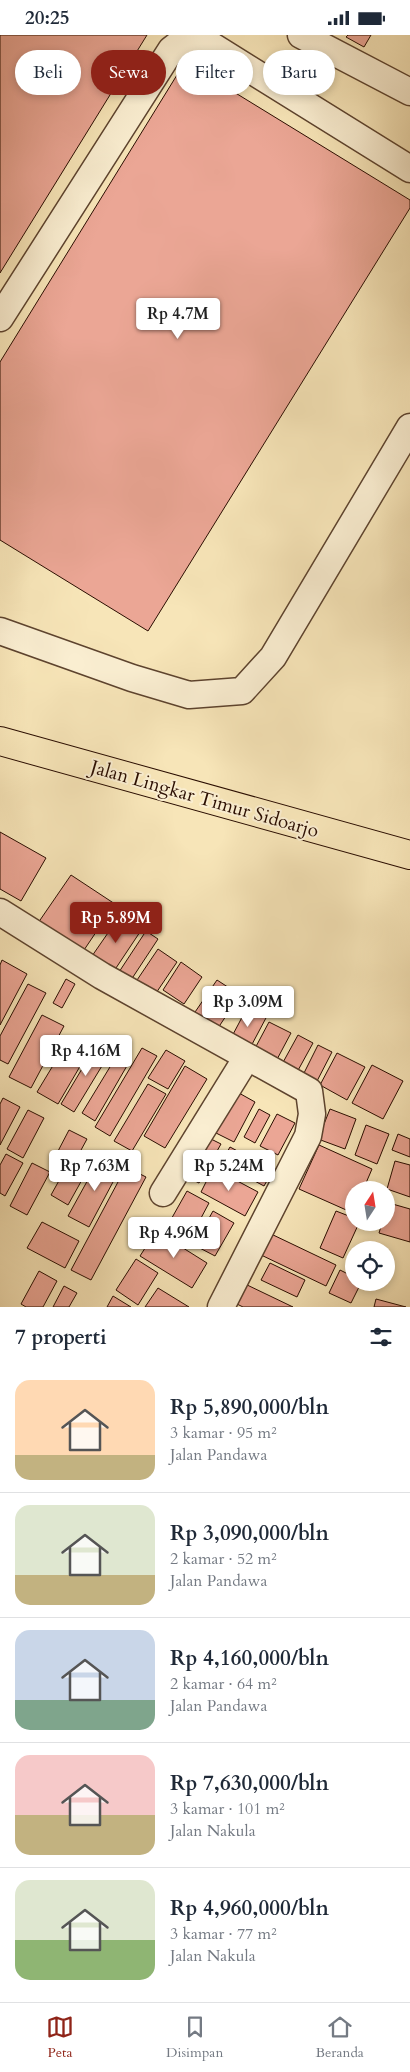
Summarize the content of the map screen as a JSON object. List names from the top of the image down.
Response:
{
  "streets": {
    "main road": ["Jalan Lingkar Timur Sidoarjo"]
  },
  "north": "top",
  "page": {
    "status": "20:25",
    "chip": [
      "Beli",
      "Sewa",
      "Filter",
      "Baru"
    ],
    "price": [
      "Rp 4.7M",
      "Rp 5.89M",
      "Rp 3.09M",
      "Rp 4.16M",
      "Rp 7.63M",
      "Rp 5.24M",
      "Rp 4.96M"
    ],
    "heading": "7 properti",
    "list": [
      {
        "name": "Rp 5,890,000/bln",
        "note": "3 kamar · 95 m² · Jalan Pandawa"
      },
      {
        "name": "Rp 3,090,000/bln",
        "note": "2 kamar · 52 m² · Jalan Pandawa"
      },
      {
        "name": "Rp 4,160,000/bln",
        "note": "2 kamar · 64 m² · Jalan Pandawa"
      },
      {
        "name": "Rp 7,630,000/bln",
        "note": "3 kamar · 101 m² · Jalan Nakula"
      },
      {
        "name": "Rp 4,960,000/bln",
        "note": "3 kamar · 77 m² · Jalan Nakula"
      }
    ],
    "tabs": ["Peta", "Disimpan", "Beranda"]
  }
}
